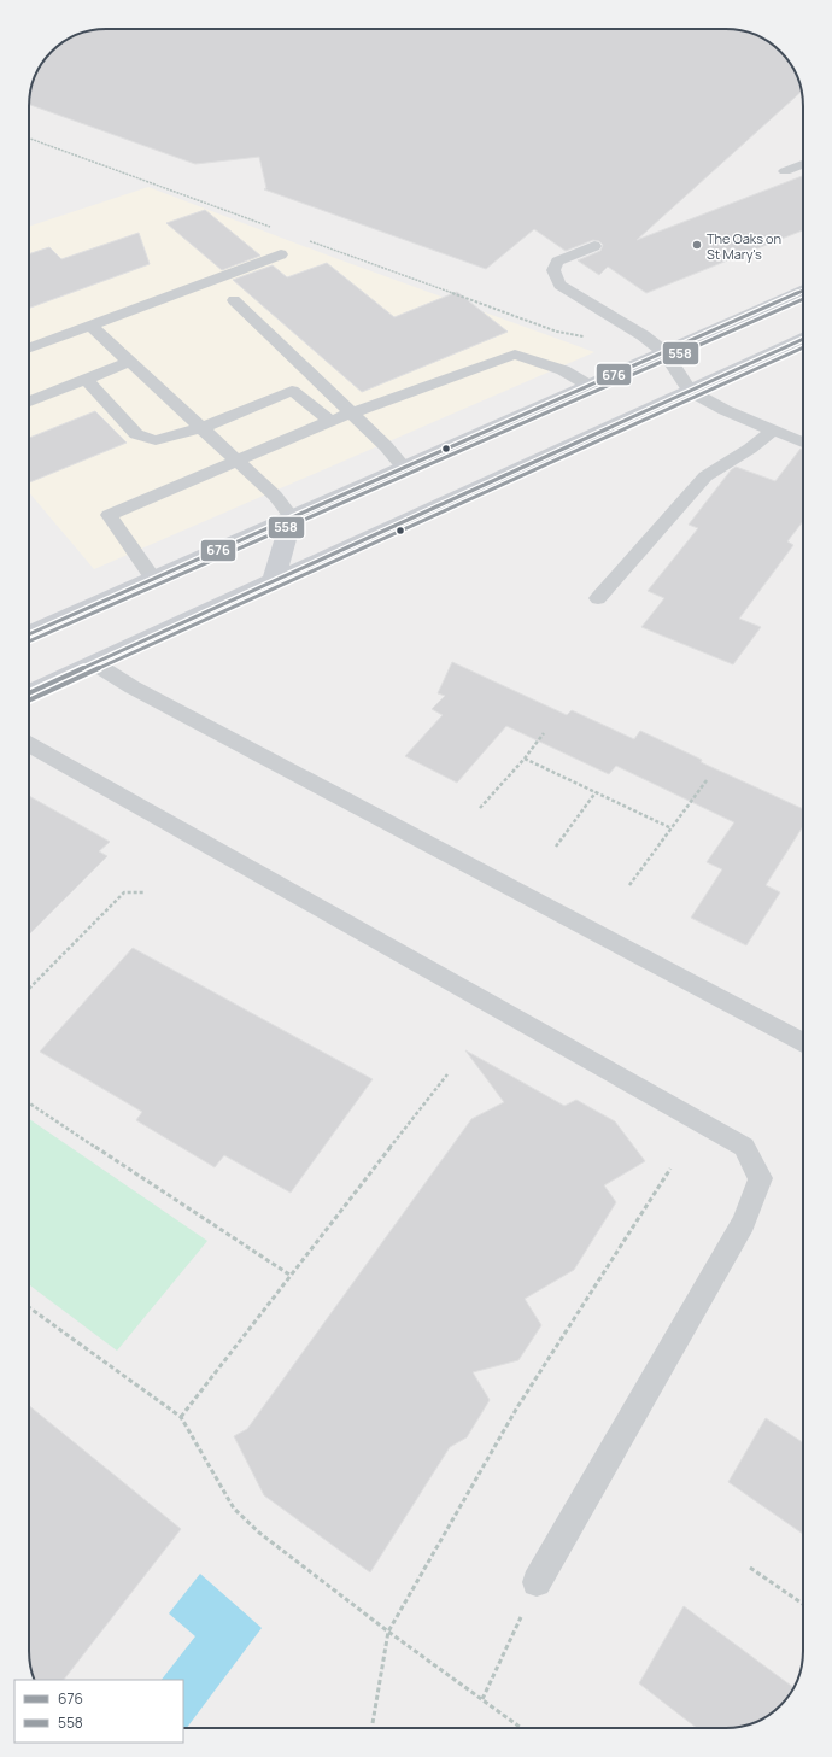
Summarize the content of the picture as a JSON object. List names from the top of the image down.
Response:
{
  "places": ["The Oaks on St Mary's"],
  "lines": ["transit line 676", "transit line 558"],
  "legend": ["676", "558"]
}
